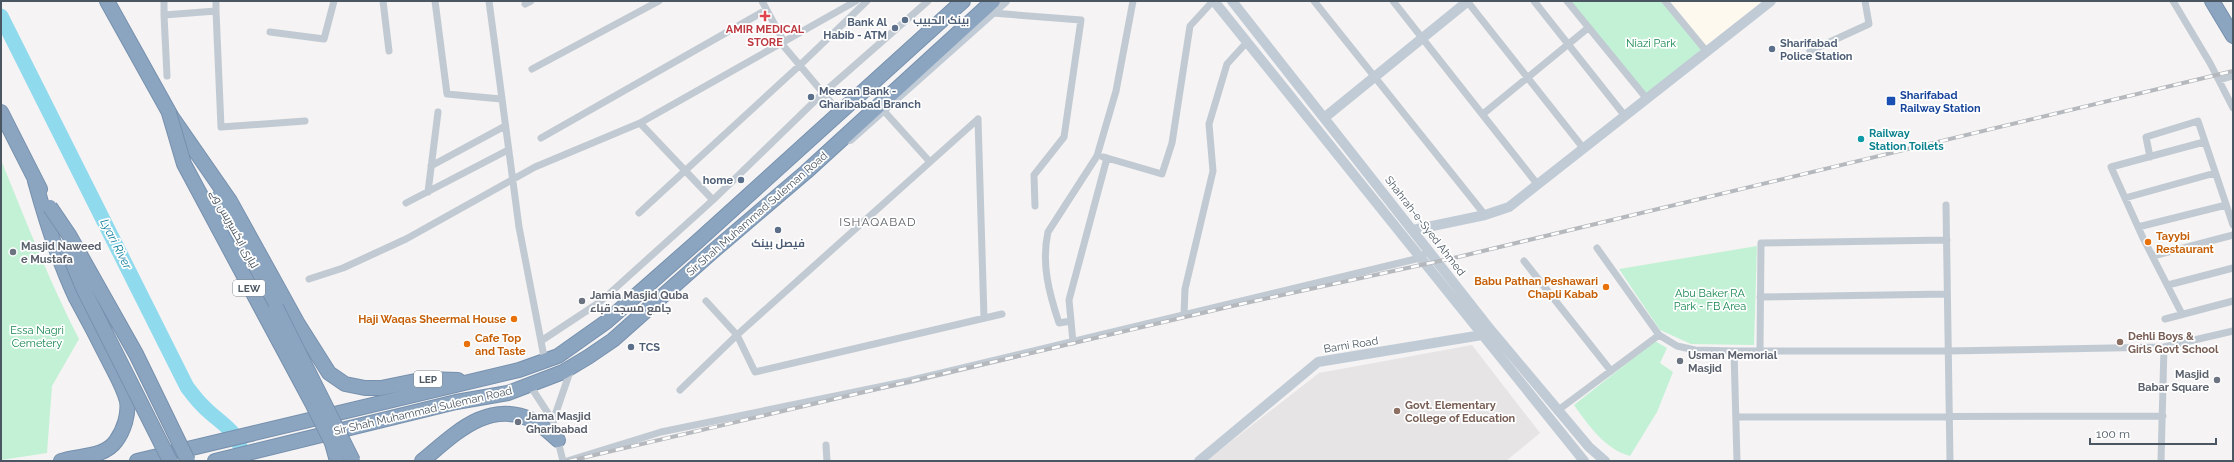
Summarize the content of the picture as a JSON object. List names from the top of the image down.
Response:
{
  "streets": {
    "highway": [
      "Sir Shah Muhammad Suleman Road",
      "لیاری ایکسپریس وے",
      "LEW",
      "LEP"
    ],
    "street": ["Shahrah-e-Syed Ahmed", "Barni Road"]
  },
  "crossings": [
    ["Sir Shah Muhammad Suleman Road", "LEP"],
    ["Shahrah-e-Syed Ahmed", "Barni Road"],
    ["لیاری ایکسپریس وے", "LEW"],
    ["LEW", "LEP"]
  ],
  "districts": ["ISHAQABAD"],
  "water": ["Lyari River"],
  "parks": ["Niazi Park", "Abu Baker RA Park - FB Area", "Essa Nagri Cemetery"],
  "places": {
    "health": ["AMIR MEDICAL STORE"],
    "other": [
      "بينک الحبيب",
      "Bank Al Habib - ATM",
      "Sharifabad Police Station",
      "Meezan Bank - Gharibabad Branch",
      "Railway Station Toilets",
      "home",
      "فیصل بینک",
      "Tayybi Restaurant",
      "Masjid Naweed e Mustafa",
      "Babu Pathan Peshawari Chapli Kabab",
      "Jamia Masjid Quba جامع مسجد قباء",
      "Haji Waqas Sheermal House",
      "Dehli Boys & Girls Govt School",
      "Cafe Top and Taste",
      "TCS",
      "Usman Memorial Masjid",
      "Masjid Babar Square",
      "Govt. Elementary College of Education",
      "Jama Masjid Gharibabad"
    ],
    "transit": ["Sharifabad Railway Station"]
  },
  "scale_bar": "100 m"
}
